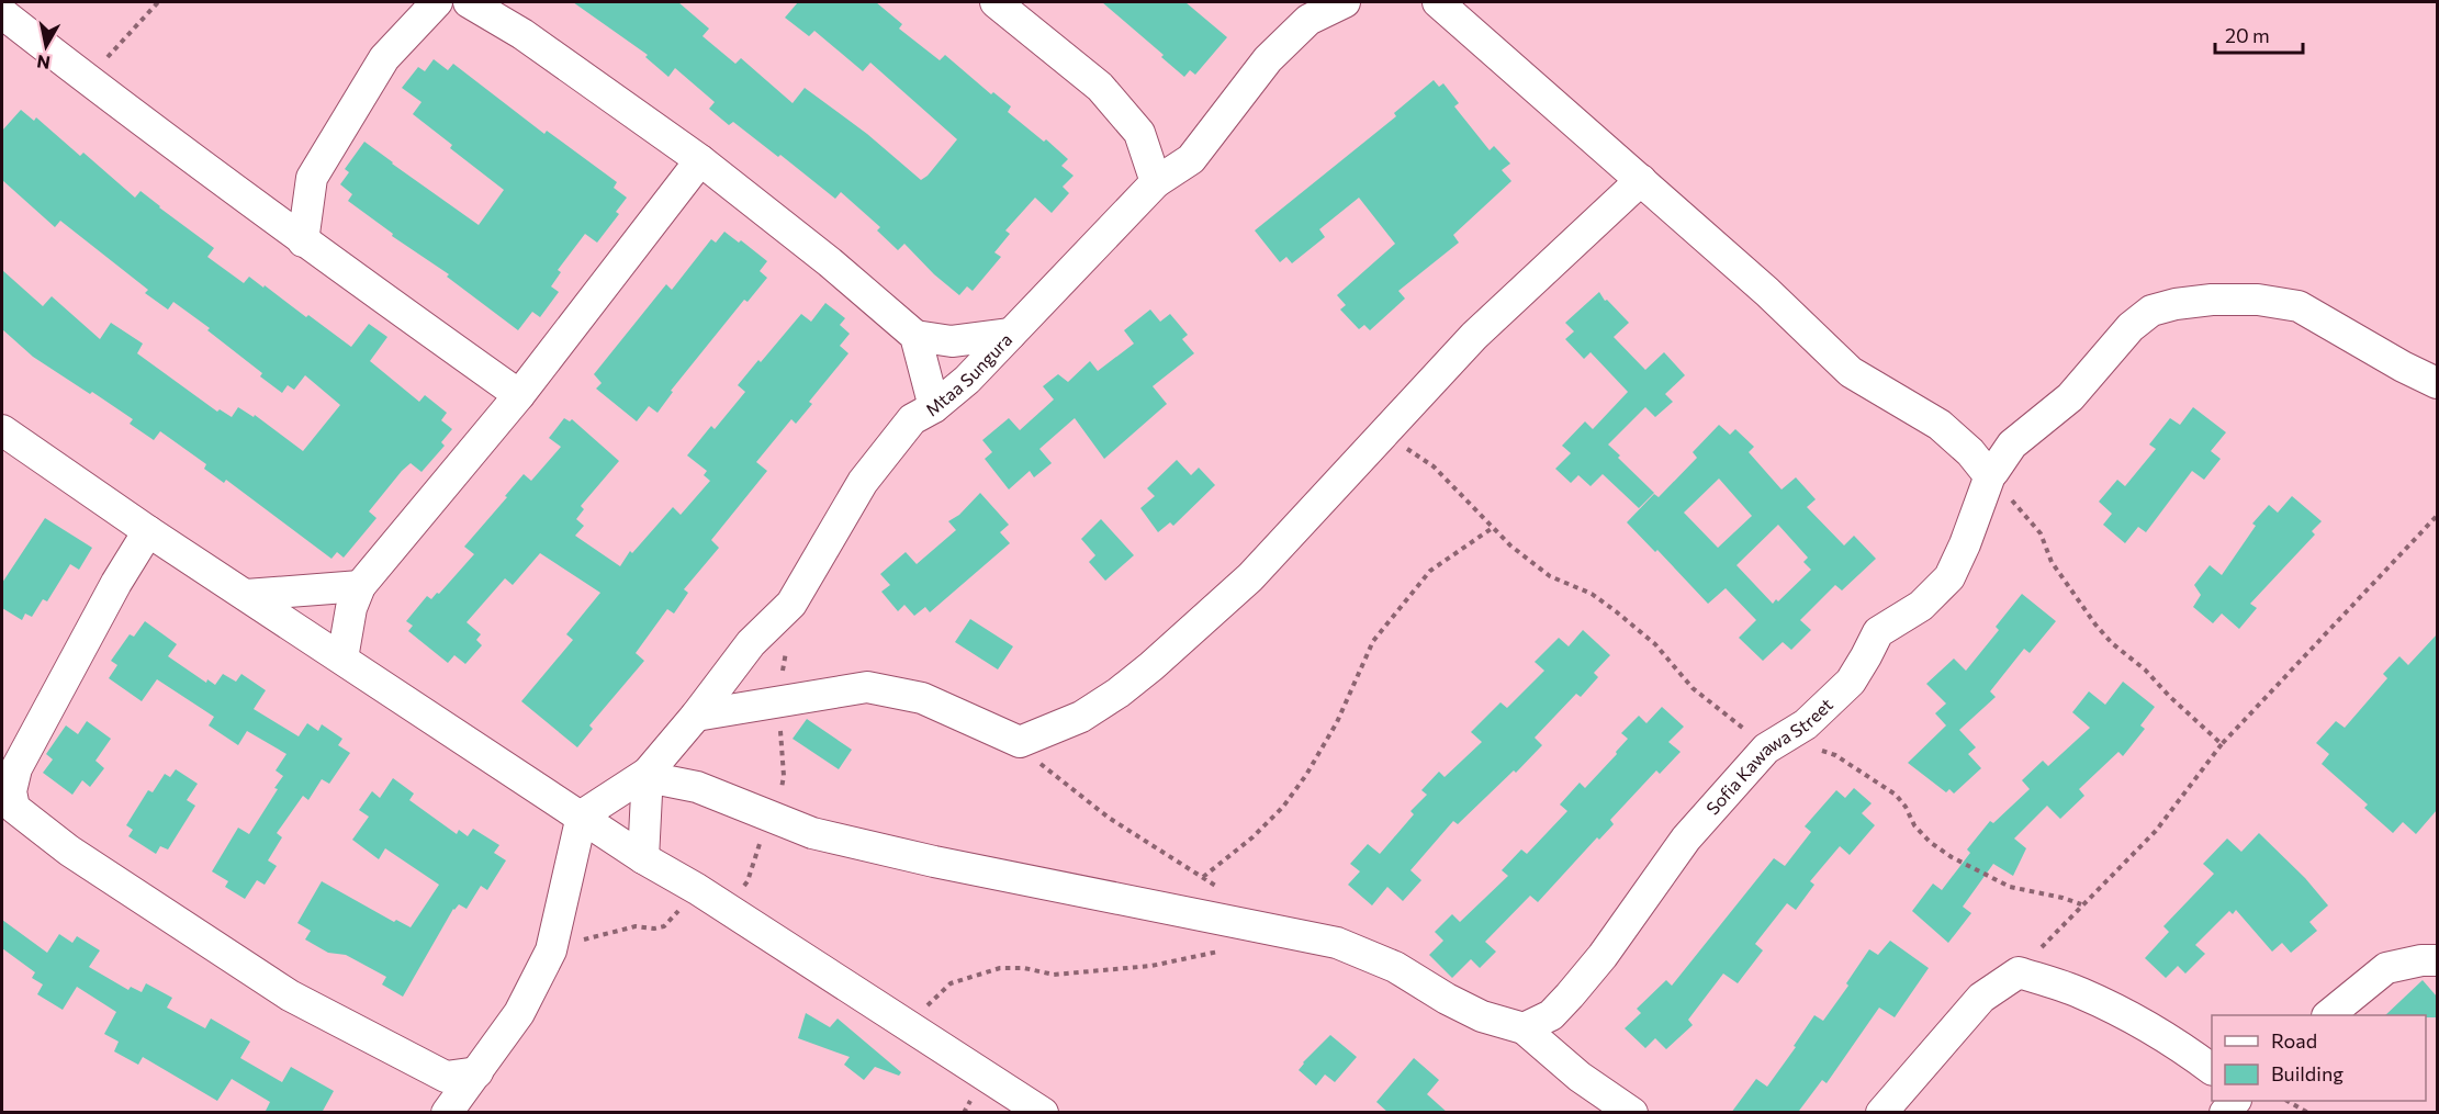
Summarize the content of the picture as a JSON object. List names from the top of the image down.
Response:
{
  "streets": {
    "street": ["Mtaa Sungura", "Sofia Kawawa Street"]
  },
  "legend": ["Road", "Building"],
  "scale_bar": "20 m",
  "north": "bottom"
}
